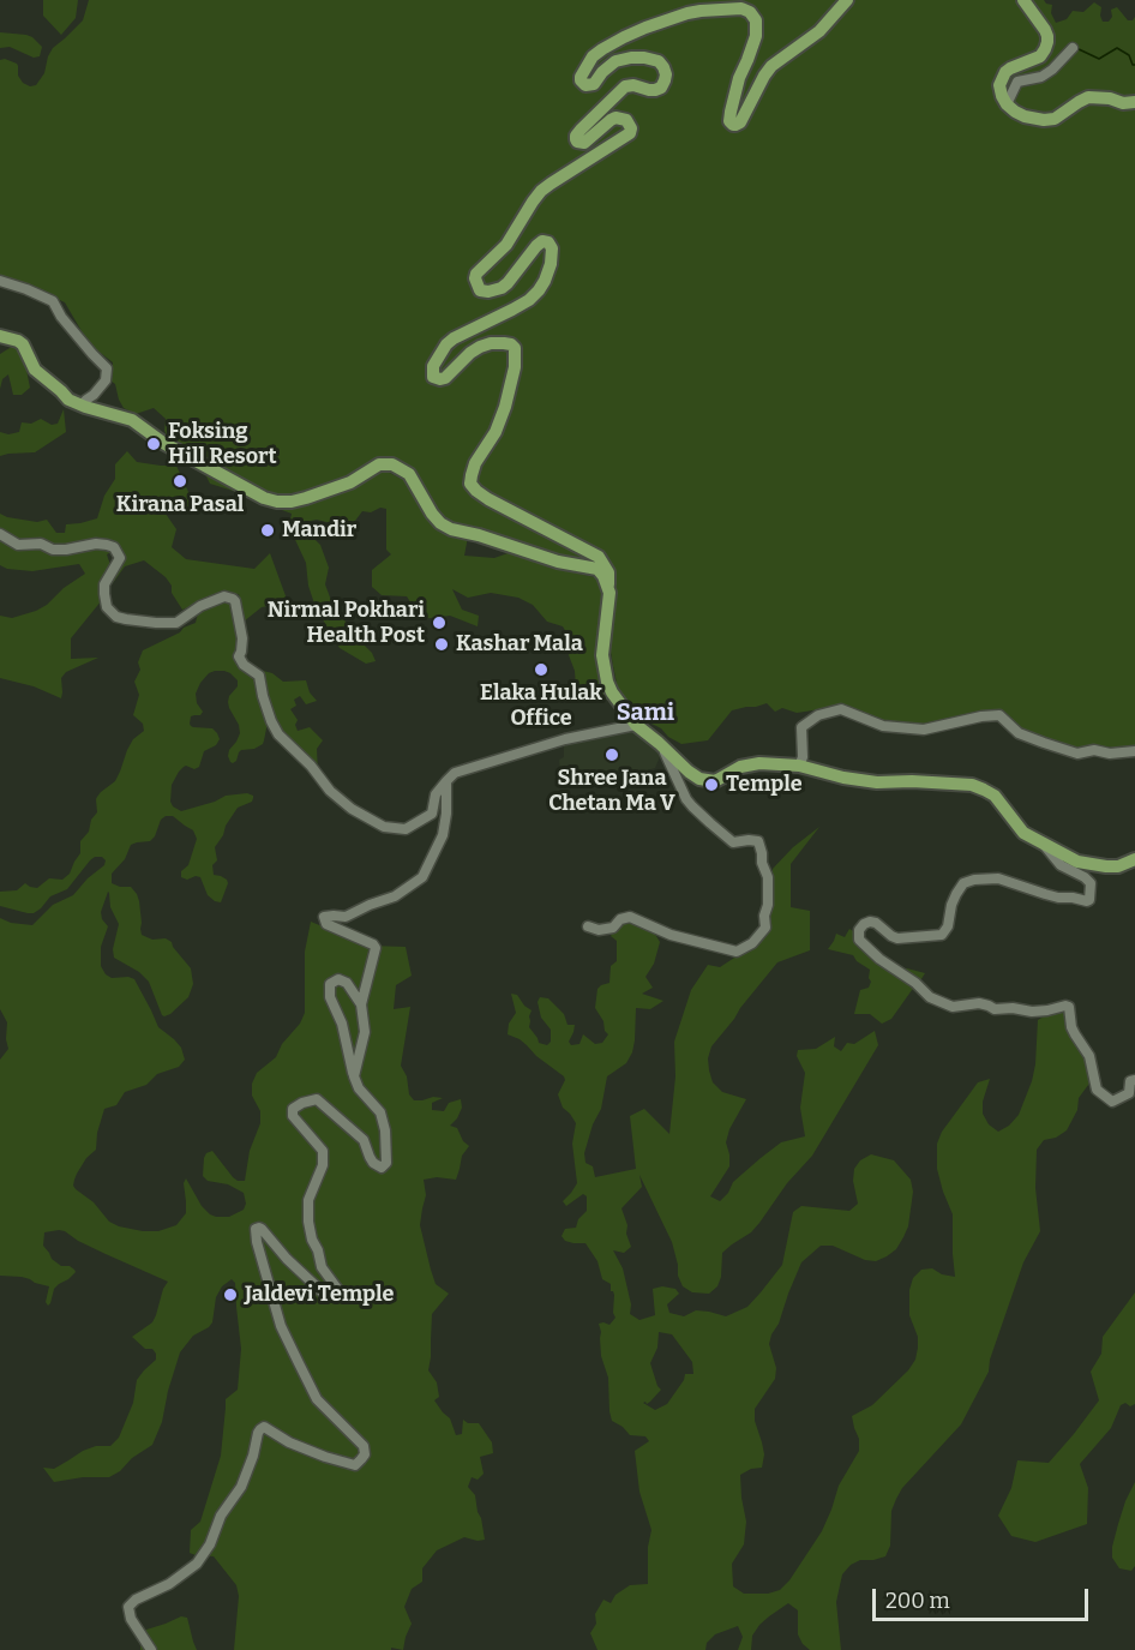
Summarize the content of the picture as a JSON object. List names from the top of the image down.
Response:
{
  "districts": ["Sami"],
  "places": [
    "Foksing Hill Resort",
    "Kirana Pasal",
    "Mandir",
    "Nirmal Pokhari Health Post",
    "Kashar Mala",
    "Elaka Hulak Office",
    "Shree Jana Chetan Ma V",
    "Temple",
    "Jaldevi Temple"
  ],
  "scale_bar": "200 m"
}
